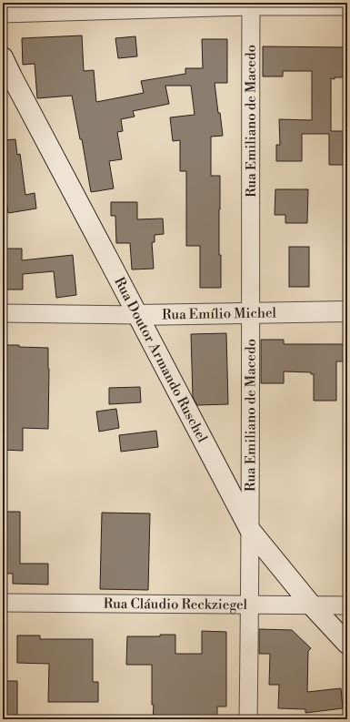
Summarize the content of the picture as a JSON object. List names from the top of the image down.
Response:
{
  "streets": {
    "main road": ["Rua Emílio Michel", "Rua Doutor Armando Ruschel"],
    "street": ["Rua Emiliano de Macedo", "Rua Cláudio Reckziegel"]
  },
  "crossings": [
    ["Rua Emiliano de Macedo", "Rua Emílio Michel"],
    ["Rua Emiliano de Macedo", "Rua Doutor Armando Ruschel"],
    ["Rua Emiliano de Macedo", "Rua Cláudio Reckziegel"],
    ["Rua Emílio Michel", "Rua Doutor Armando Ruschel"],
    ["Rua Doutor Armando Ruschel", "Rua Cláudio Reckziegel"]
  ]
}
